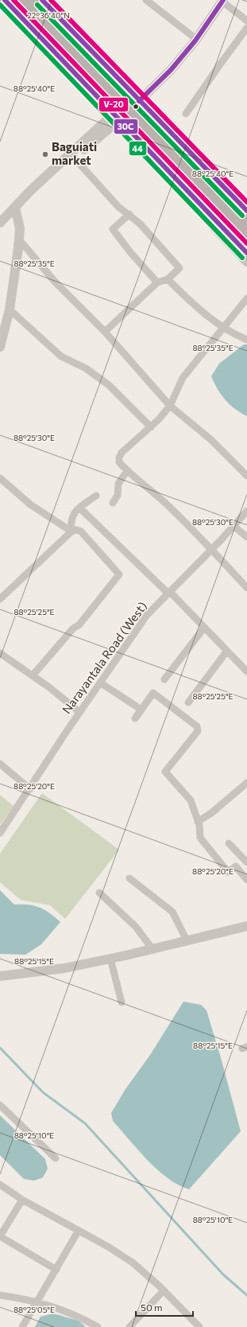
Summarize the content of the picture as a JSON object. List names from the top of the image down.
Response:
{
  "streets": {
    "street": ["Narayantala Road (West)"]
  },
  "places": ["Baguiati market"],
  "lines": ["transit line 30C", "transit line V-20", "transit line 44"],
  "scale_bar": "50 m",
  "coordinates": [
    "22°36'40\"N",
    "88°25'40\"E",
    "88°25'35\"E",
    "88°25'30\"E",
    "88°25'25\"E",
    "88°25'20\"E",
    "88°25'15\"E",
    "88°25'10\"E",
    "88°25'05\"E"
  ]
}
